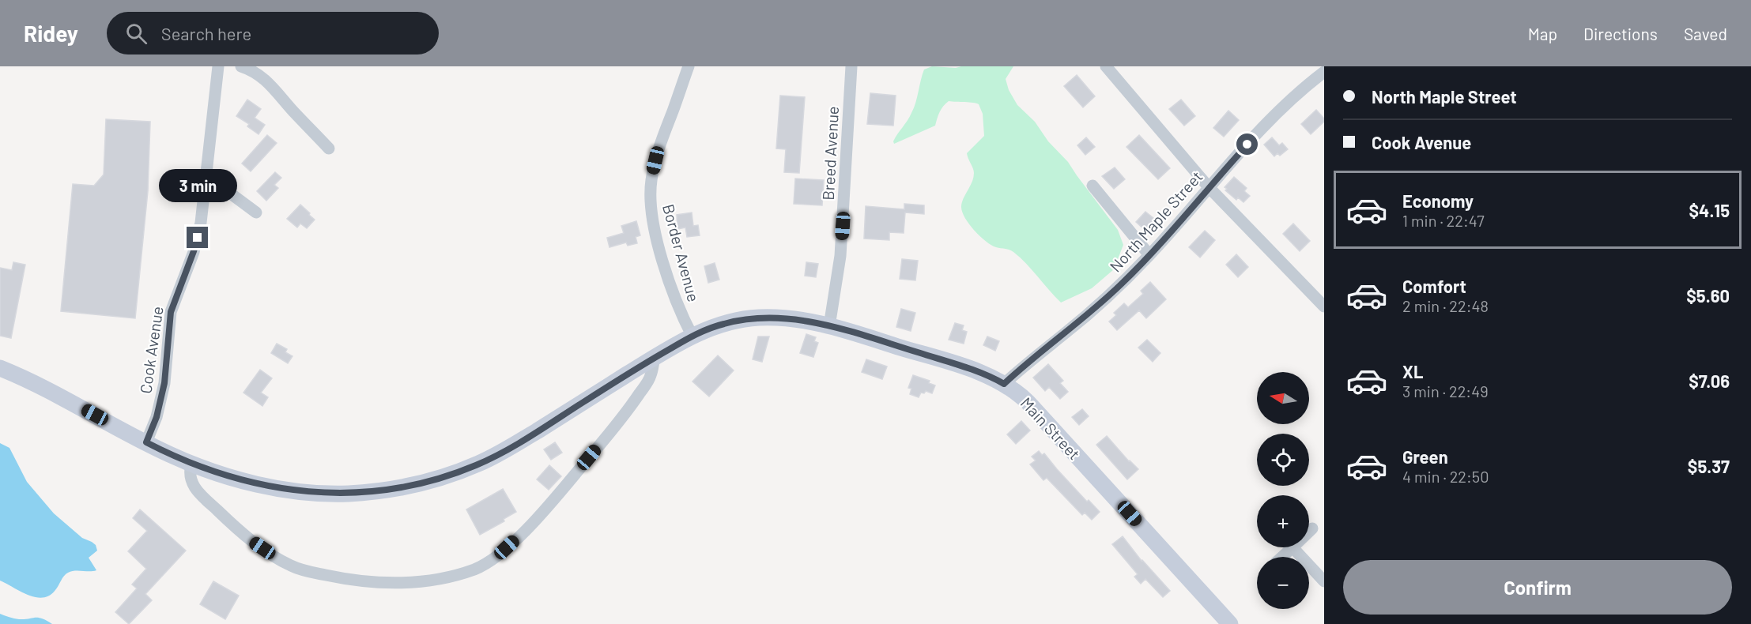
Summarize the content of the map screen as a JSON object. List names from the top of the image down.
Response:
{
  "streets": {
    "main road": ["Main Street"],
    "street": [
      "Breed Avenue",
      "North Maple Street",
      "Border Avenue",
      "Cook Avenue"
    ]
  },
  "crossings": [
    ["Breed Avenue", "Main Street"],
    ["North Maple Street", "Main Street"],
    ["Border Avenue", "Main Street"],
    ["Cook Avenue", "Main Street"]
  ],
  "north": "left",
  "page": {
    "header": "Ridey",
    "search": "Search here",
    "nav": ["Map", "Directions", "Saved"],
    "banner": ["North Maple Street", "Cook Avenue"],
    "bubble": "3 min",
    "list": [
      {
        "name": "Economy",
        "note": "1 min · 22:47",
        "value": "$4.15"
      },
      {
        "name": "Comfort",
        "note": "2 min · 22:48",
        "value": "$5.60"
      },
      {
        "name": "XL",
        "note": "3 min · 22:49",
        "value": "$7.06"
      },
      {
        "name": "Green",
        "note": "4 min · 22:50",
        "value": "$5.37"
      }
    ],
    "map_buttons": ["+", "−"],
    "buttons": "Confirm"
  }
}
